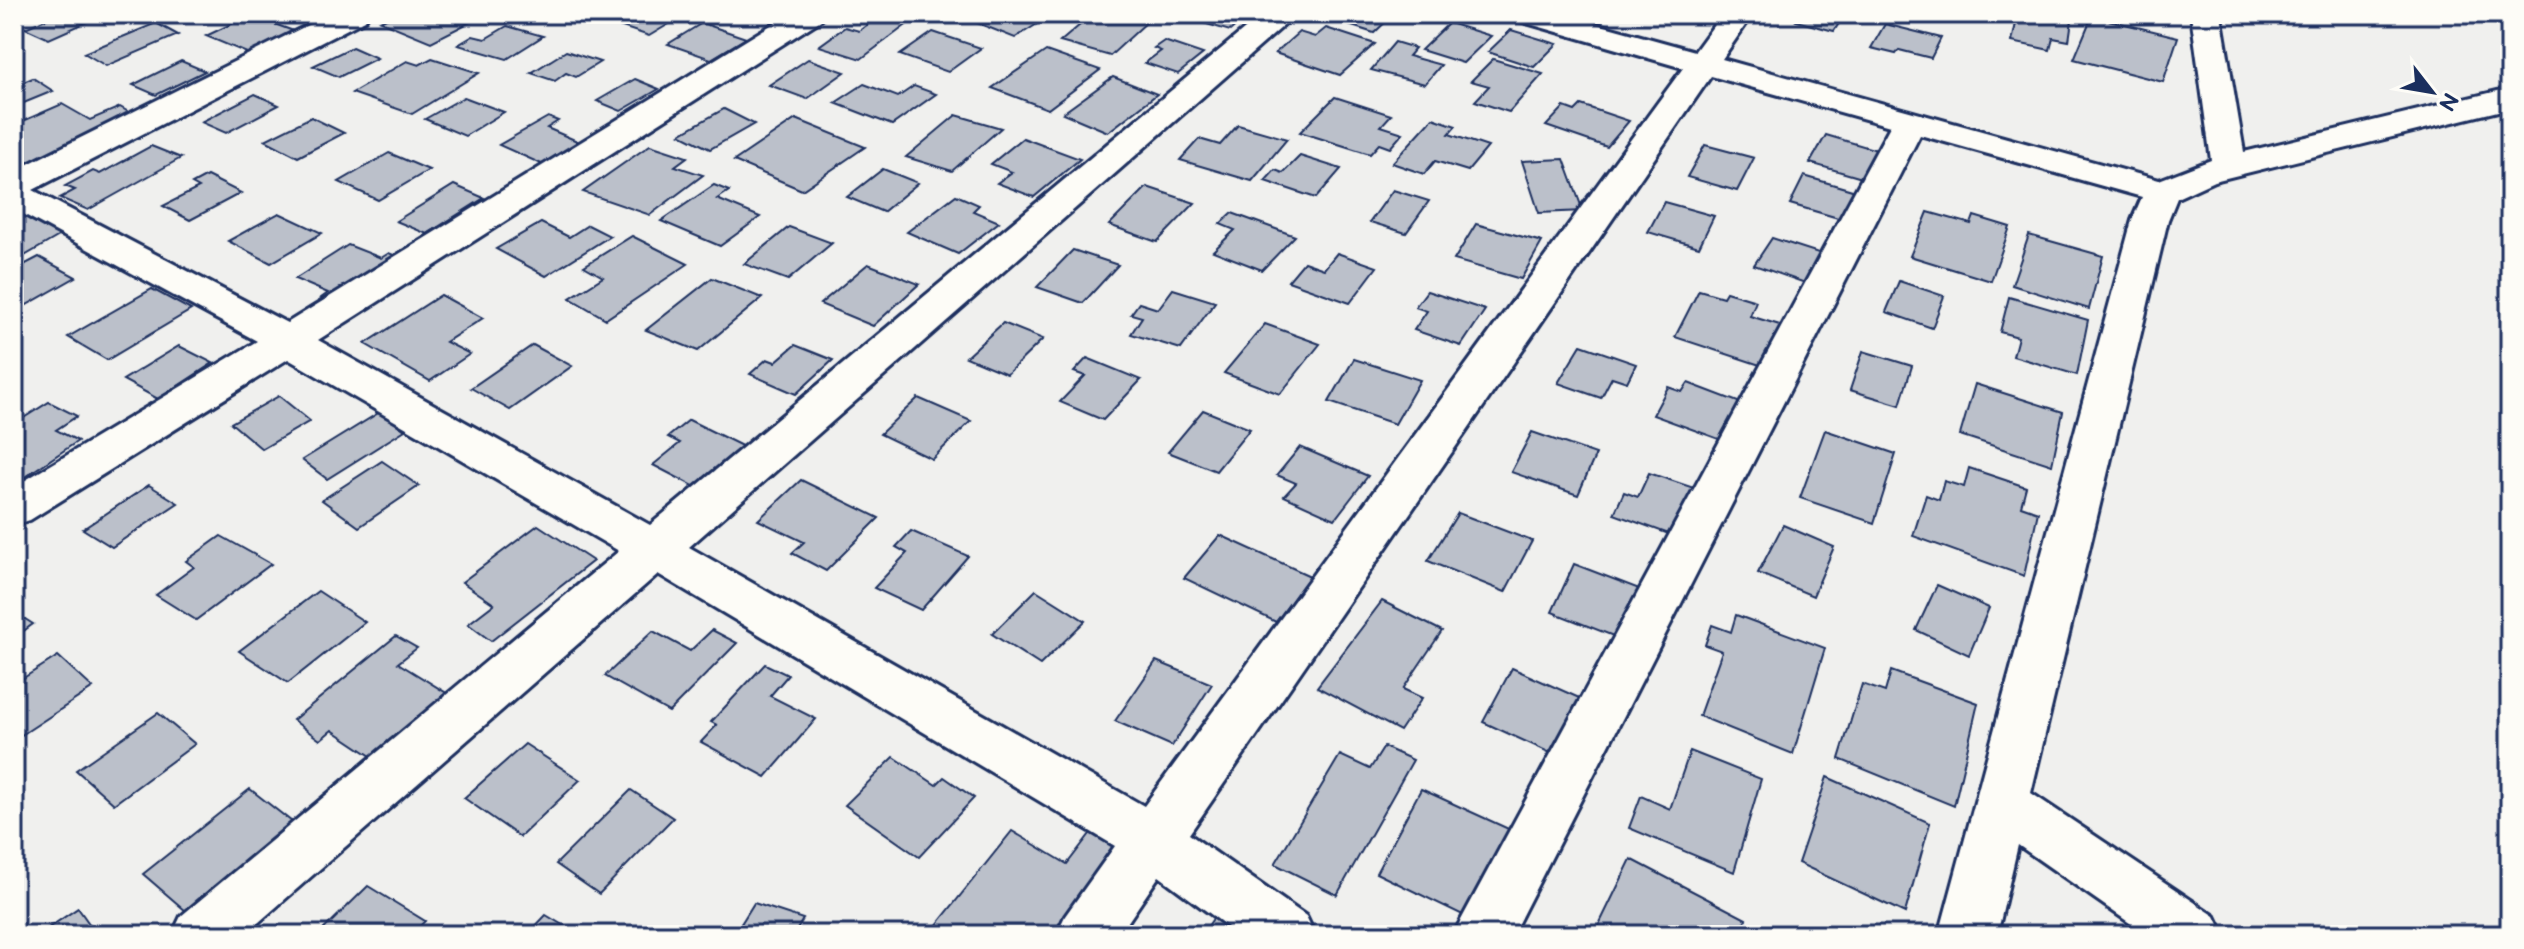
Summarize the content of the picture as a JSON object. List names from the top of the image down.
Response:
{
  "north": "bottom right"
}
